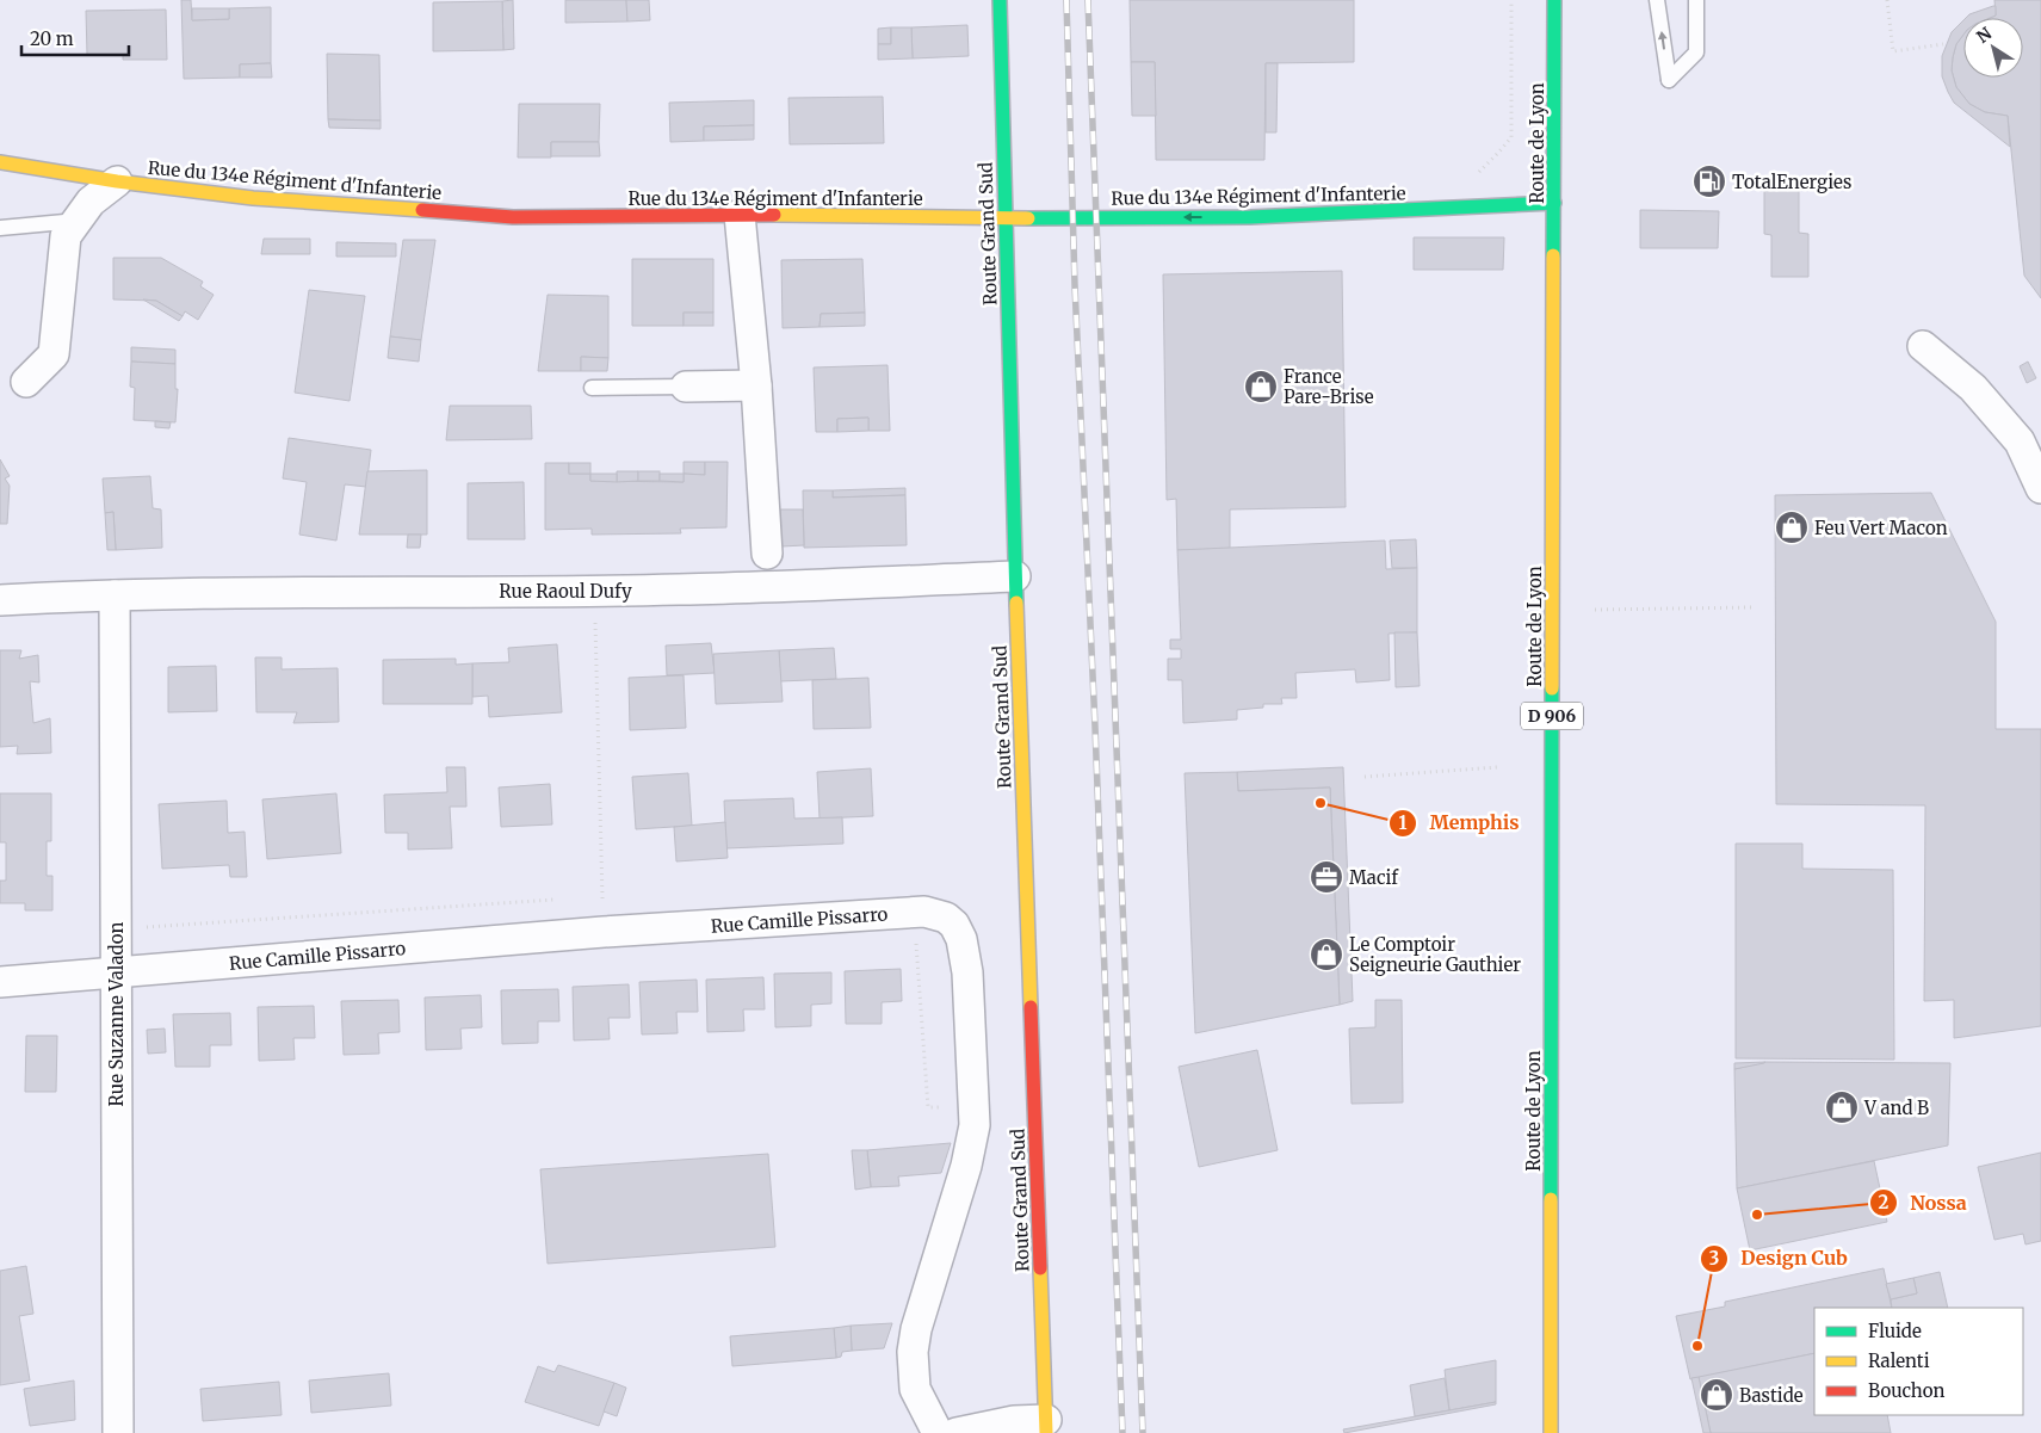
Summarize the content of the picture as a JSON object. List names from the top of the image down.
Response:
{
  "streets": {
    "main road": [
      "Route de Lyon",
      "Rue du 134e Régiment d'Infanterie",
      "Route Grand Sud",
      "D 906"
    ],
    "street": ["Rue Raoul Dufy", "Rue Camille Pissarro", "Rue Suzanne Valadon"]
  },
  "crossings": [
    ["Route de Lyon", "Rue du 134e Régiment d'Infanterie"],
    ["Rue du 134e Régiment d'Infanterie", "Route Grand Sud"],
    ["Route Grand Sud", "Rue Raoul Dufy"],
    ["Rue Raoul Dufy", "Rue Suzanne Valadon"],
    ["Rue Camille Pissarro", "Rue Suzanne Valadon"]
  ],
  "places": {
    "fuel station": ["TotalEnergies"],
    "shop": [
      "France Pare-Brise",
      "Feu Vert Macon",
      "Le Comptoir Seigneurie Gauthier",
      "V and B",
      "Bastide"
    ],
    "other": ["Memphis", "Nossa", "Design Cub"],
    "office": ["Macif"]
  },
  "legend": ["Fluide", "Ralenti", "Bouchon"],
  "scale_bar": "20 m",
  "north": "top left"
}
